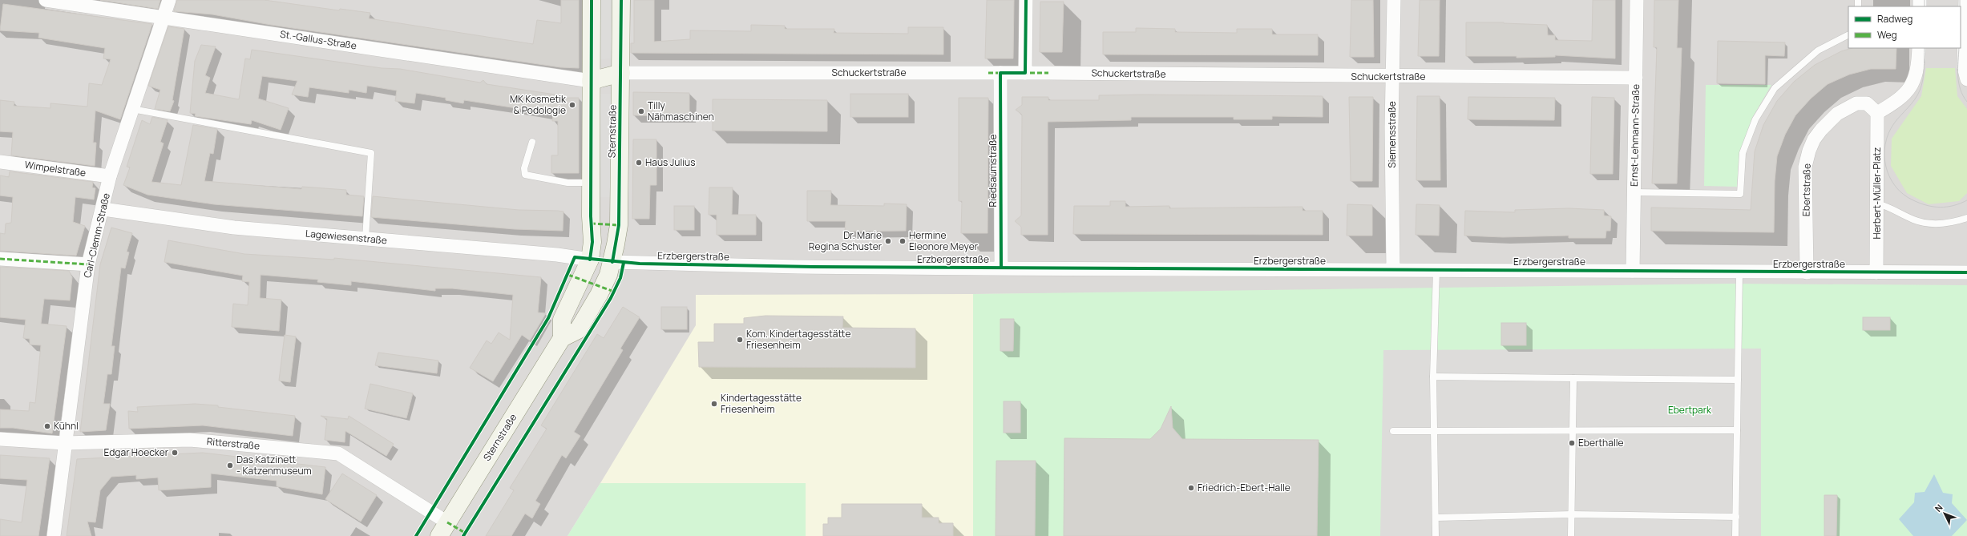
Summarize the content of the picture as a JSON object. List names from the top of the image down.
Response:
{
  "streets": {
    "main road": ["Sternstraße"],
    "street": [
      "St.-Gallus-Straße",
      "Schuckertstraße",
      "Siemensstraße",
      "Ernst-Lehmann-Straße",
      "Wimpelstraße",
      "Riedsaumstraße",
      "Ebertstraße",
      "Herbert-Müller-Platz",
      "Carl-Clemm-Straße",
      "Lagewiesenstraße",
      "Erzbergerstraße",
      "Ritterstraße"
    ]
  },
  "crossings": [
    ["St.-Gallus-Straße", "Carl-Clemm-Straße"],
    ["Schuckertstraße", "Sternstraße"],
    ["Schuckertstraße", "Siemensstraße"],
    ["Schuckertstraße", "Ernst-Lehmann-Straße"],
    ["Schuckertstraße", "Riedsaumstraße"],
    ["Sternstraße", "Erzbergerstraße"],
    ["Sternstraße", "Ritterstraße"],
    ["Siemensstraße", "Erzbergerstraße"],
    ["Ernst-Lehmann-Straße", "Erzbergerstraße"],
    ["Wimpelstraße", "Carl-Clemm-Straße"],
    ["Riedsaumstraße", "Erzbergerstraße"],
    ["Ebertstraße", "Herbert-Müller-Platz"],
    ["Ebertstraße", "Erzbergerstraße"],
    ["Herbert-Müller-Platz", "Erzbergerstraße"],
    ["Carl-Clemm-Straße", "Lagewiesenstraße"],
    ["Carl-Clemm-Straße", "Ritterstraße"]
  ],
  "parks": ["Ebertpark"],
  "places": [
    "MK Kosmetik & Podologie",
    "Tilly Nähmaschinen",
    "Haus Julius",
    "Dr. Marie Regina Schuster",
    "Hermine Eleonore Meyer",
    "Kom. Kindertagesstätte Friesenheim",
    "Kindertagesstätte Friesenheim",
    "Kühnl",
    "Eberthalle",
    "Edgar Hoecker",
    "Das Katzinett - Katzenmuseum",
    "Friedrich-Ebert-Halle"
  ],
  "legend": ["Radweg", "Weg"],
  "north": "top left"
}
